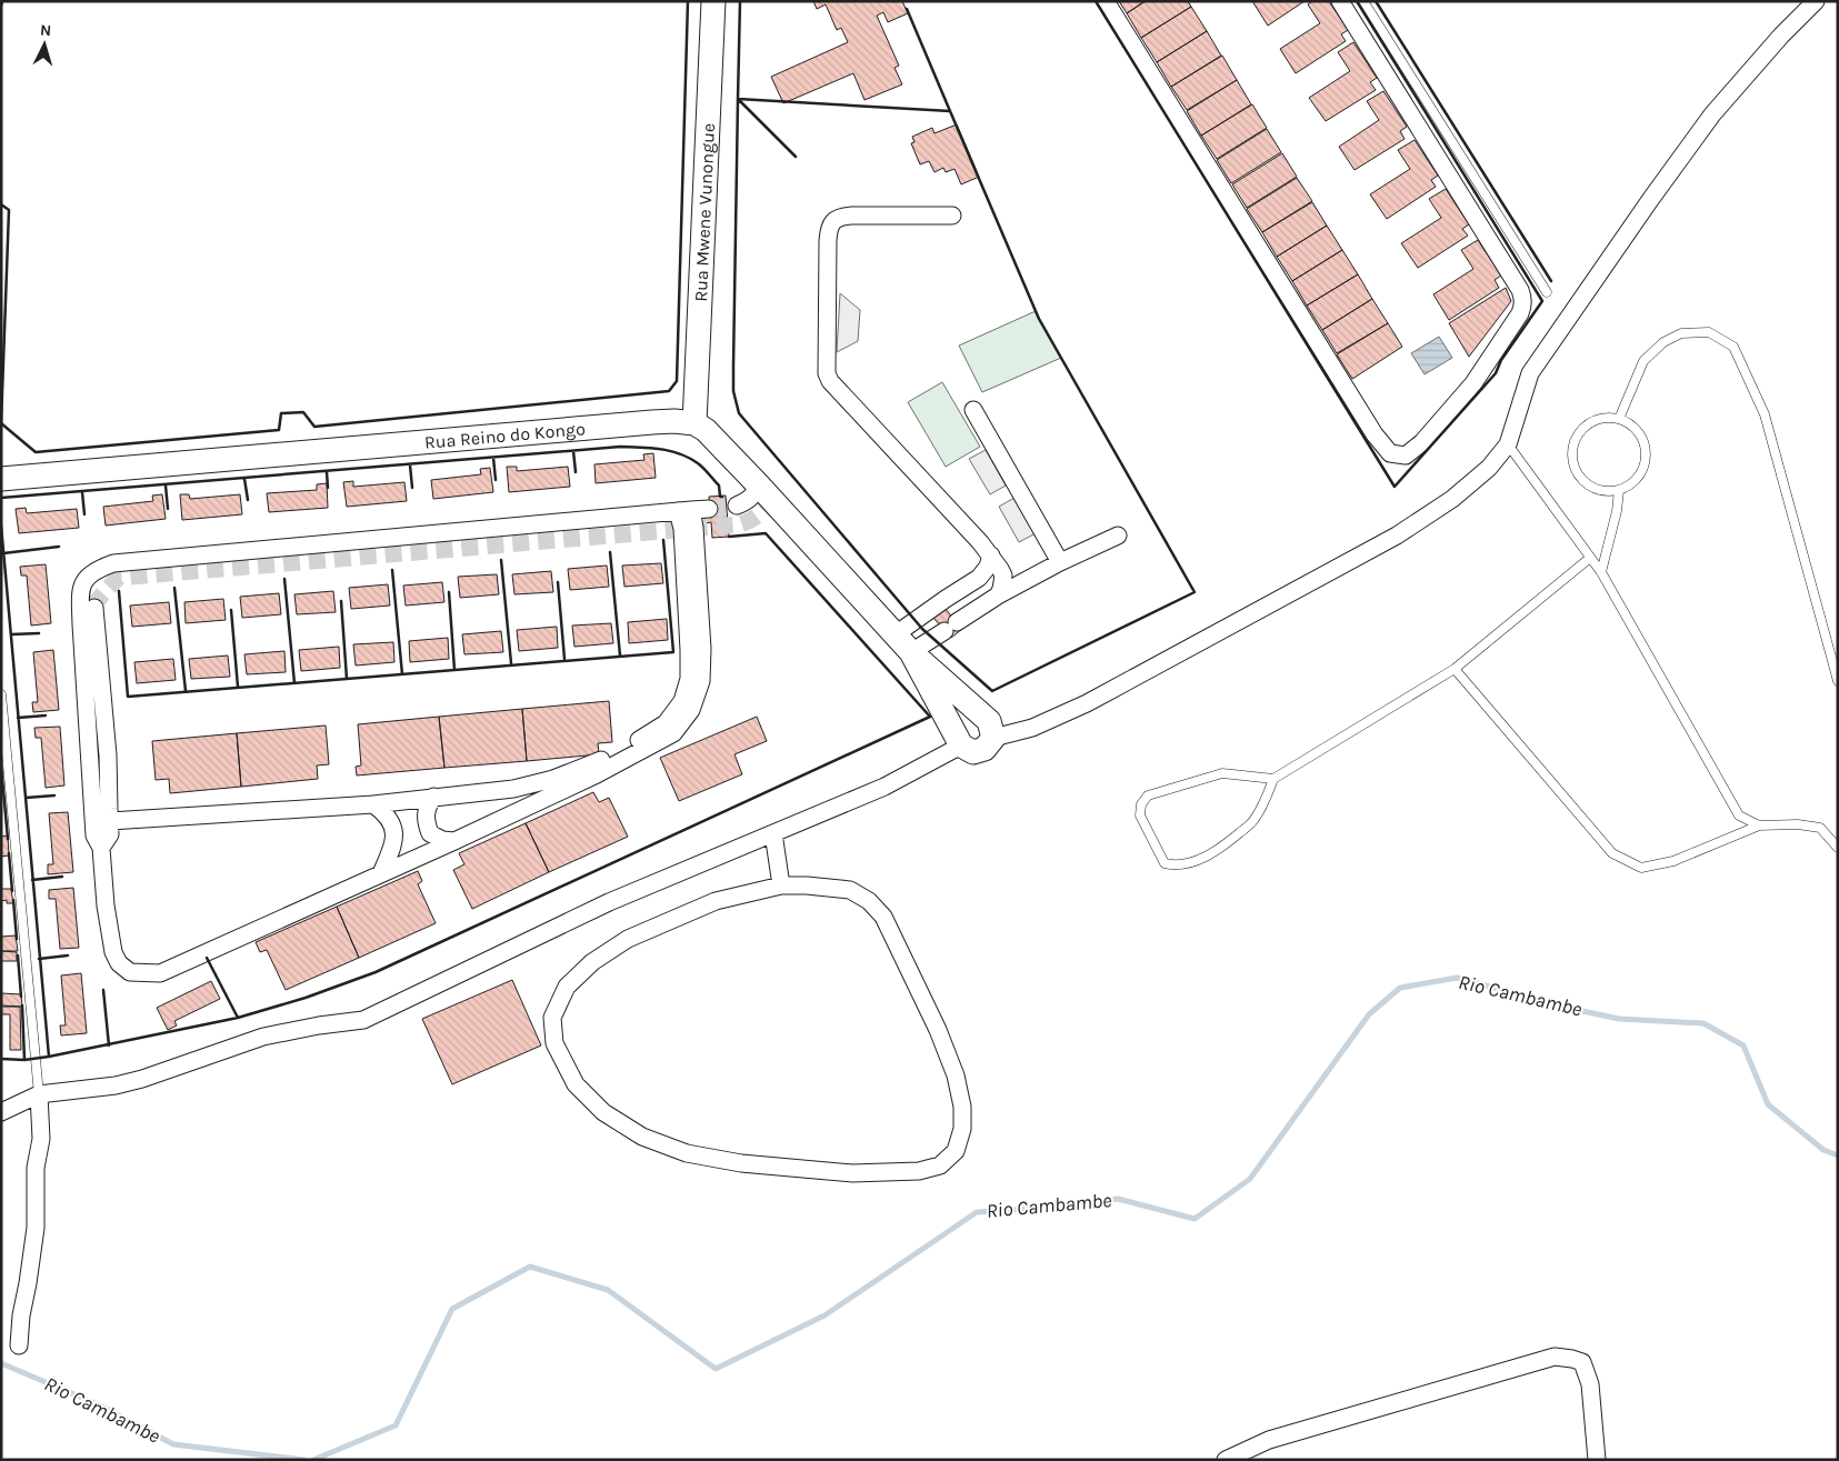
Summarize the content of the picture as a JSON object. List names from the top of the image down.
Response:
{
  "streets": {
    "street": ["Rua Mwene Vunongue", "Rua Reino do Kongo"]
  },
  "crossings": [
    ["Rua Mwene Vunongue", "Rua Reino do Kongo"]
  ],
  "water": ["Rio Cambambe"],
  "north": "top"
}
